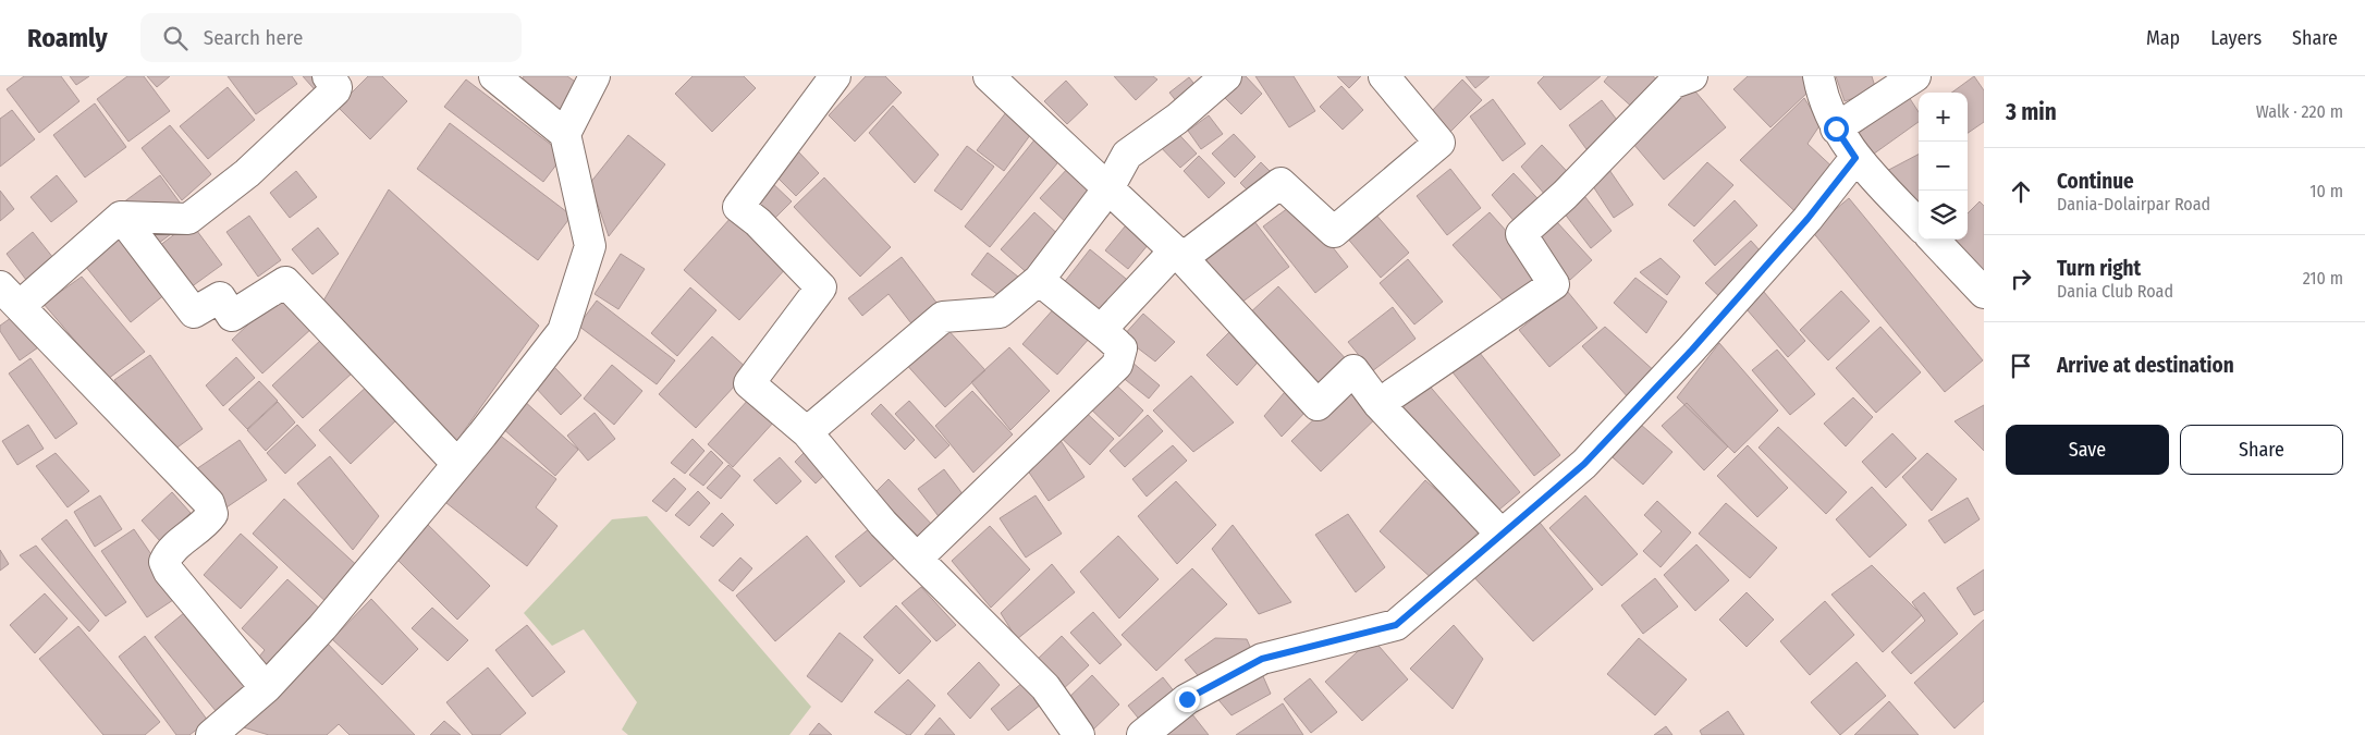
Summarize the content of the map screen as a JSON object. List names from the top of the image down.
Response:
{
  "page": {
    "header": "Roamly",
    "search": "Search here",
    "nav": ["Map", "Layers", "Share"],
    "heading": ["3 min", "Walk · 220 m"],
    "map_buttons": ["+", "−"],
    "list": [
      ["Continue", "Dania-Dolairpar Road", "10 m"],
      ["Turn right", "Dania Club Road", "210 m"],
      "Arrive at destination"
    ],
    "buttons": ["Save", "Share"]
  }
}
